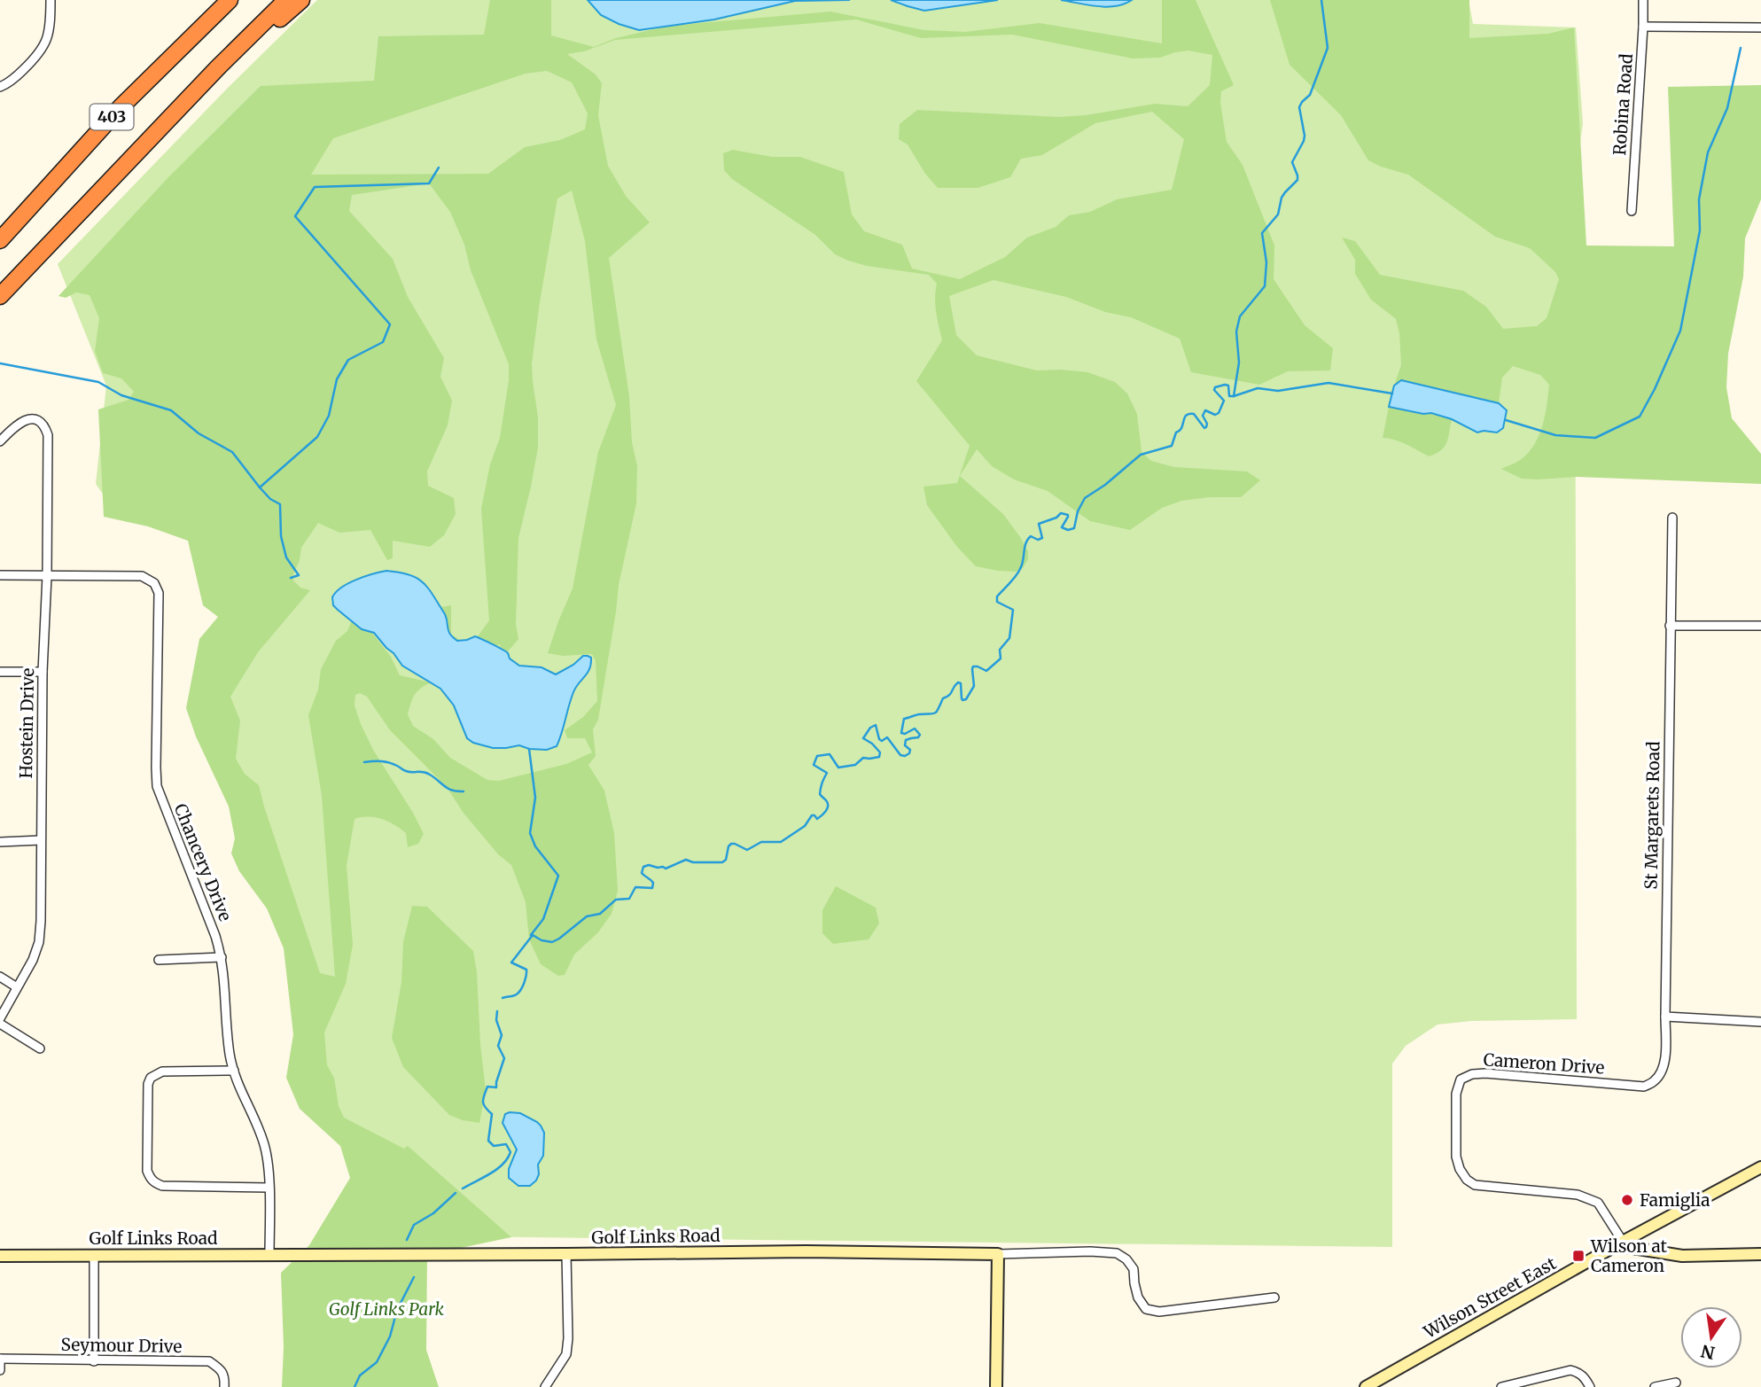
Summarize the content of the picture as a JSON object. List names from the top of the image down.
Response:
{
  "streets": {
    "highway": ["403"],
    "main road": ["Golf Links Road", "Wilson Street East"],
    "street": [
      "Robina Road",
      "Hostein Drive",
      "St Margarets Road",
      "Chancery Drive",
      "Cameron Drive",
      "Seymour Drive"
    ]
  },
  "crossings": [
    ["Hostein Drive", "Chancery Drive"],
    ["St Margarets Road", "Cameron Drive"],
    ["Chancery Drive", "Golf Links Road"],
    ["Cameron Drive", "Wilson Street East"]
  ],
  "parks": ["Golf Links Park"],
  "places": {
    "other": ["Famiglia"],
    "transit": ["Wilson at Cameron"]
  },
  "north": "bottom"
}
